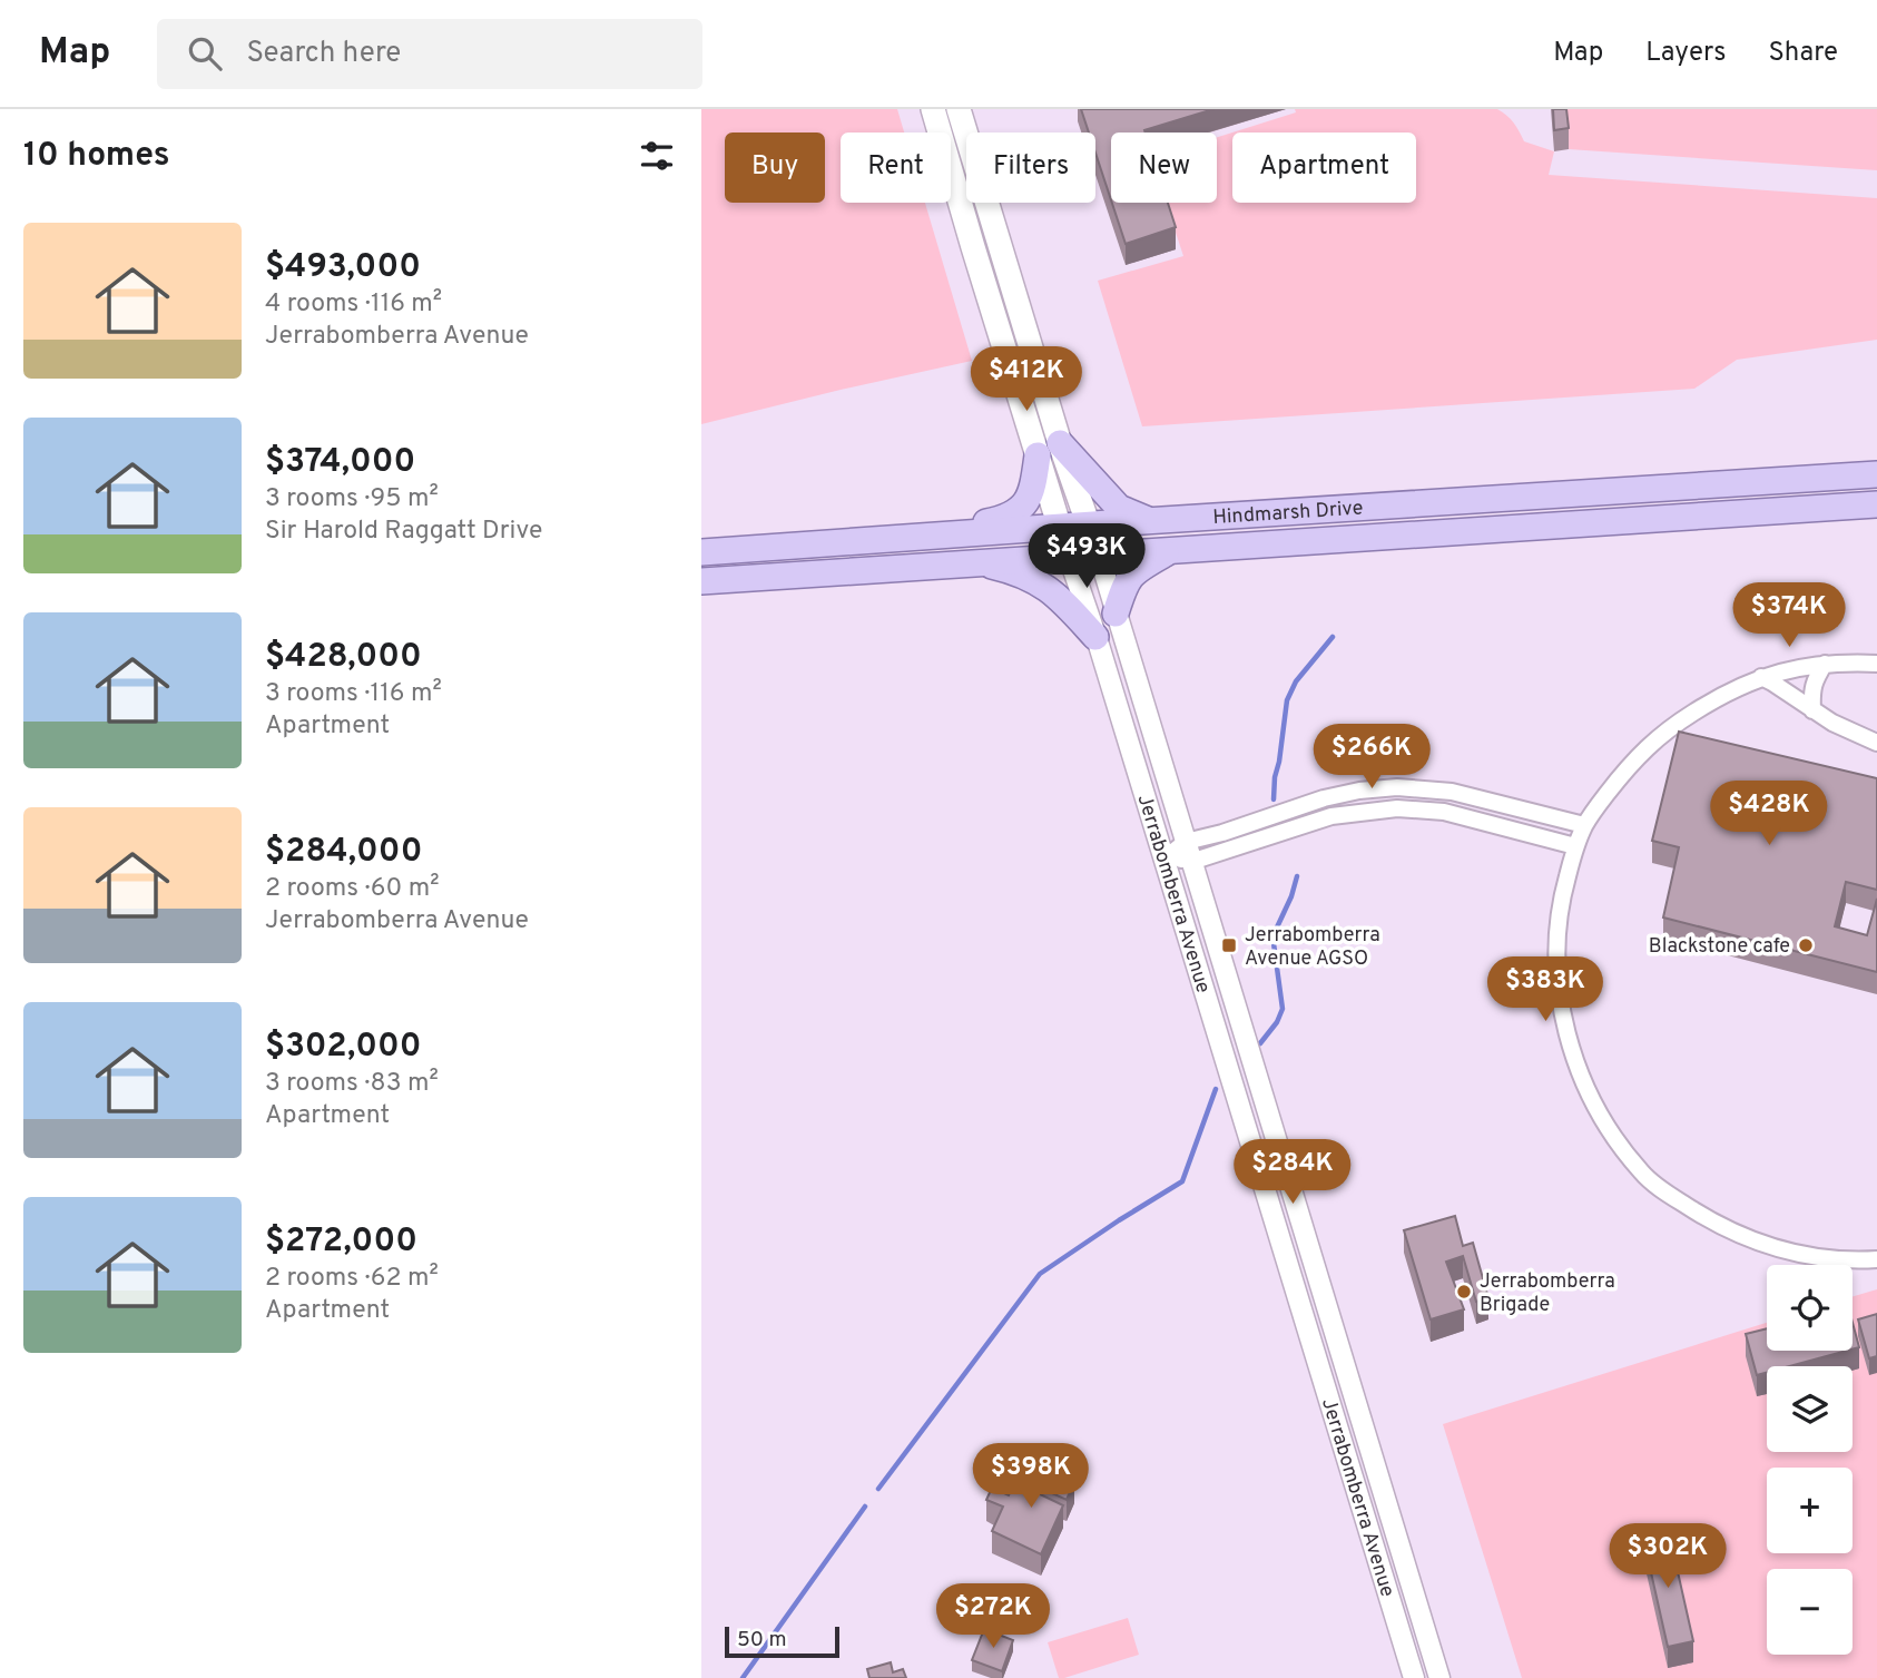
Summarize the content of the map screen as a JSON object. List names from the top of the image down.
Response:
{
  "streets": {
    "main road": ["Hindmarsh Drive", "Jerrabomberra Avenue"]
  },
  "crossings": [
    ["Hindmarsh Drive", "Jerrabomberra Avenue"]
  ],
  "places": {
    "transit": ["Jerrabomberra Avenue AGSO"],
    "other": ["Blackstone cafe", "Jerrabomberra Brigade"]
  },
  "scale_bar": "50 m",
  "page": {
    "header": "Map",
    "search": "Search here",
    "nav": ["Map", "Layers", "Share"],
    "heading": "10 homes",
    "chip": [
      "Buy",
      "Rent",
      "Filters",
      "New",
      "Apartment"
    ],
    "list": [
      {
        "name": "$493,000",
        "note": "4 rooms · 116 m² · Jerrabomberra Avenue"
      },
      {
        "name": "$374,000",
        "note": "3 rooms · 95 m² · Sir Harold Raggatt Drive"
      },
      {
        "name": "$428,000",
        "note": "3 rooms · 116 m² · Apartment"
      },
      {
        "name": "$284,000",
        "note": "2 rooms · 60 m² · Jerrabomberra Avenue"
      },
      {
        "name": "$302,000",
        "note": "3 rooms · 83 m² · Apartment"
      },
      {
        "name": "$272,000",
        "note": "2 rooms · 62 m² · Apartment"
      }
    ],
    "price": [
      "$412K",
      "$493K",
      "$374K",
      "$266K",
      "$428K",
      "$383K",
      "$284K",
      "$398K",
      "$302K",
      "$272K"
    ],
    "map_buttons": ["+", "−"],
    "scale": "50 m"
  }
}
